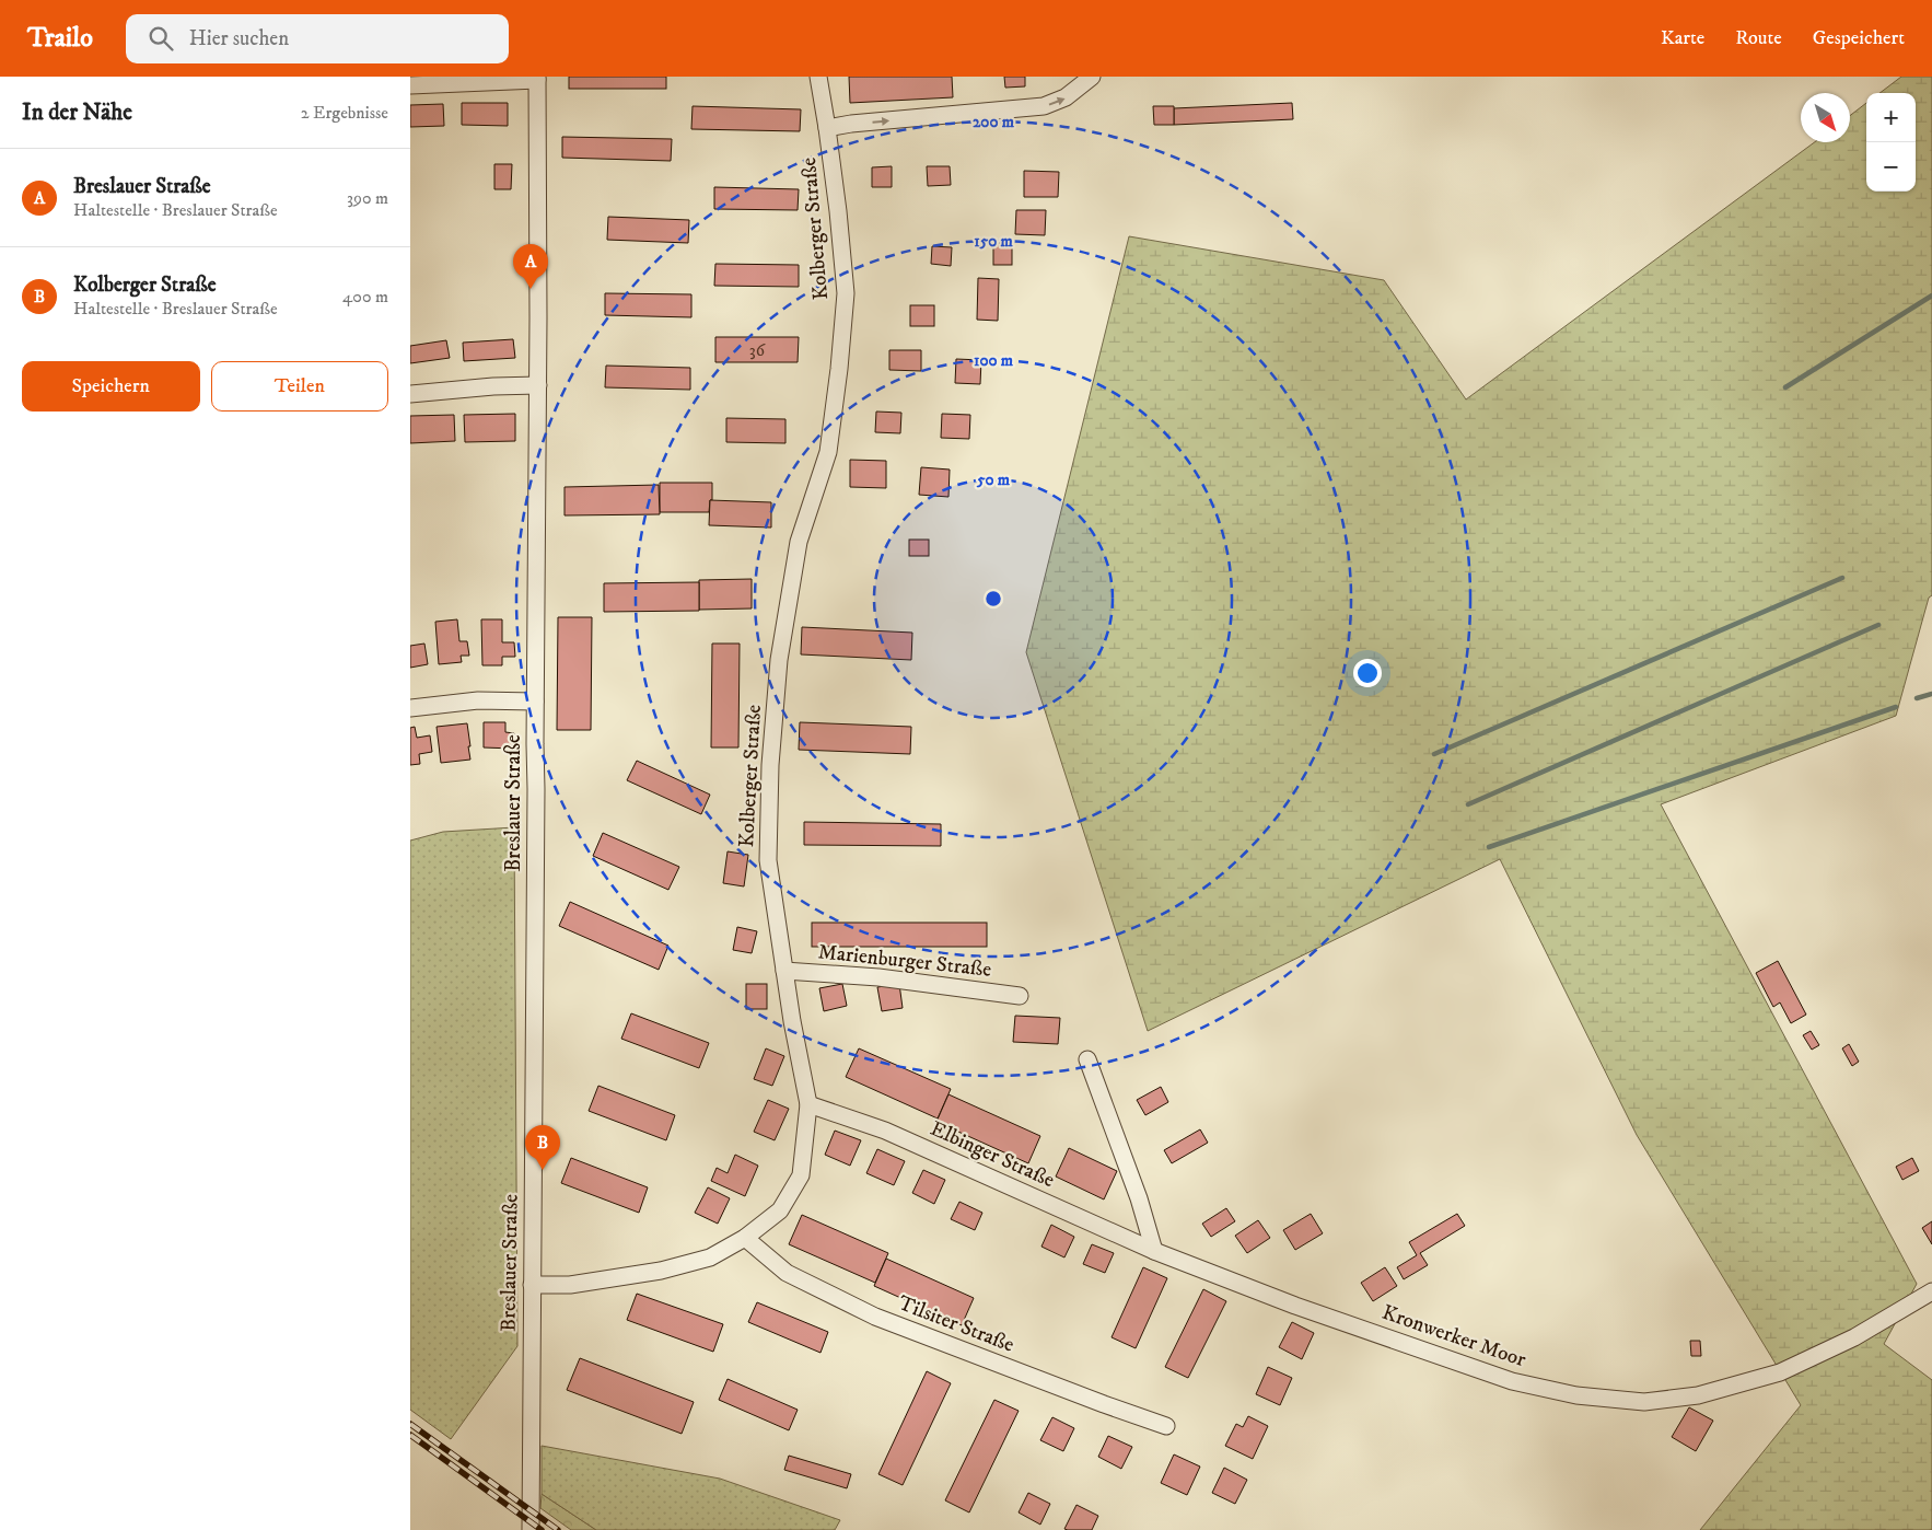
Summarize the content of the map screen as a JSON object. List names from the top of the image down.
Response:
{
  "streets": {
    "street": [
      "Kolberger Straße",
      "Breslauer Straße",
      "Marienburger Straße",
      "Elbinger Straße",
      "Tilsiter Straße",
      "Kronwerker Moor"
    ]
  },
  "crossings": [
    ["Kolberger Straße", "Breslauer Straße"],
    ["Kolberger Straße", "Marienburger Straße"],
    ["Kolberger Straße", "Elbinger Straße"],
    ["Kolberger Straße", "Tilsiter Straße"],
    ["Elbinger Straße", "Kronwerker Moor"]
  ],
  "house_numbers": ["36"],
  "north": "bottom right",
  "page": {
    "header": "Trailo",
    "search": "Hier suchen",
    "nav": ["Karte", "Route", "Gespeichert"],
    "heading": ["In der Nähe", "2 Ergebnisse"],
    "map_buttons": ["+", "−"],
    "list": [
      {
        "mark": "A",
        "name": "Breslauer Straße",
        "note": "Haltestelle · Breslauer Straße",
        "value": "390 m"
      },
      {
        "mark": "B",
        "name": "Kolberger Straße",
        "note": "Haltestelle · Breslauer Straße",
        "value": "400 m"
      }
    ],
    "pins": ["A", "B"],
    "buttons": ["Speichern", "Teilen"]
  },
  "rings": [
    "200 m",
    "150 m",
    "100 m",
    "50 m"
  ]
}
